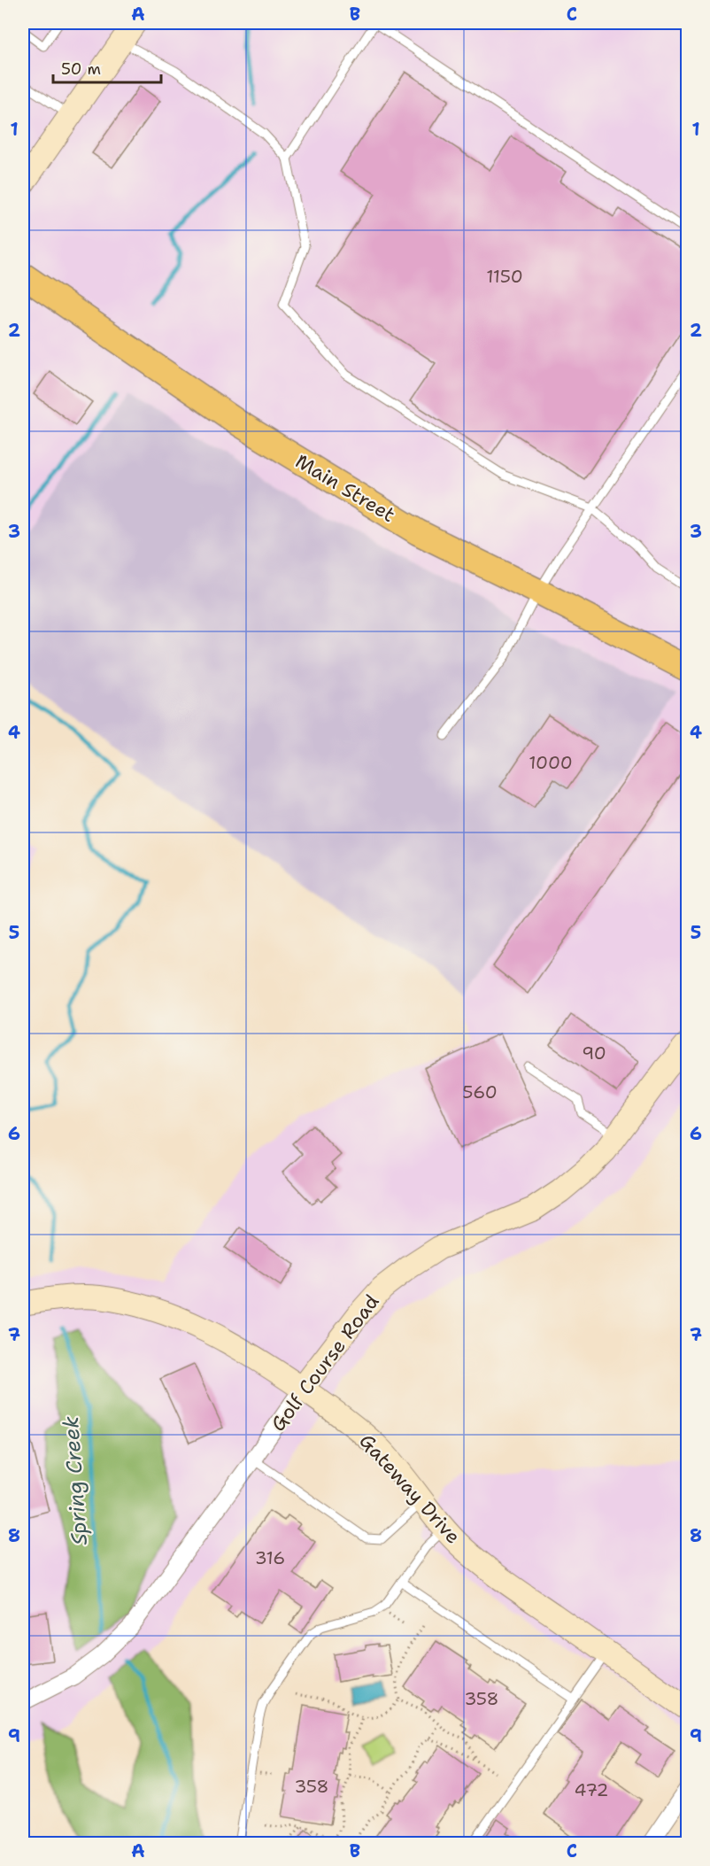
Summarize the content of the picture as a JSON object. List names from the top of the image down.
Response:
{
  "streets": {
    "main road": ["Main Street", "Golf Course Road", "Gateway Drive"]
  },
  "crossings": [
    ["Golf Course Road", "Gateway Drive"]
  ],
  "water": ["Spring Creek"],
  "house_numbers": [
    "1150",
    "1000",
    "90",
    "560",
    "316",
    "358",
    "358",
    "472"
  ],
  "scale_bar": "50 m",
  "grid": {
    "columns": ["A", "B", "C"],
    "rows": [
      "1",
      "2",
      "3",
      "4",
      "5",
      "6",
      "7",
      "8",
      "9"
    ]
  }
}
